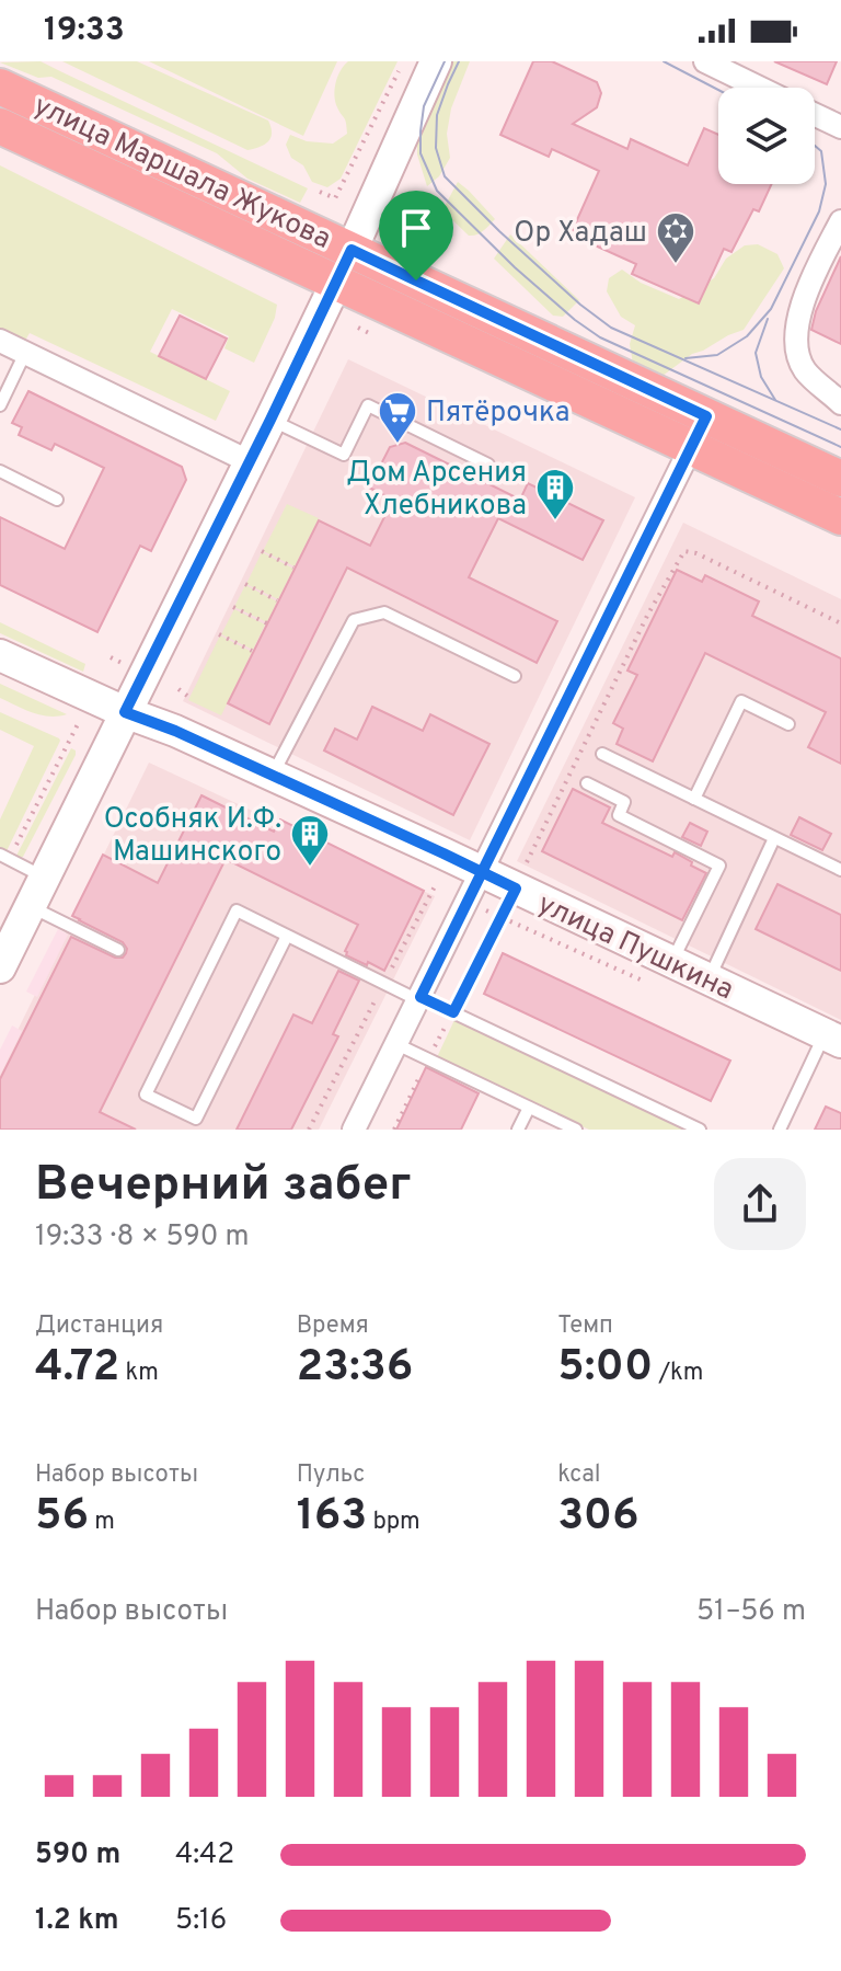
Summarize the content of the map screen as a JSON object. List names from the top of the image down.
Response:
{
  "streets": {
    "main road": ["улица Маршала Жукова", "улица Пушкина"]
  },
  "places": {
    "synagogue": ["Ор Хадаш"],
    "supermarket": ["Пятёрочка"],
    "building": ["Дом Арсения Хлебникова", "Особняк И.Ф. Машинского"]
  },
  "page": {
    "status": "19:33",
    "heading": ["Вечерний забег", "19:33 · 8 × 590 m"],
    "stats": [
      ["Дистанция", "4.72 km"],
      ["Время", "23:36"],
      ["Темп", "5:00 /km"],
      ["Набор высоты", "56 m"],
      ["Пульс", "163 bpm"],
      ["kcal", "306"]
    ],
    "chart": ["Набор высоты", "51–56 m"],
    "list": [
      {
        "name": "590 m",
        "note": "4:42"
      },
      {
        "name": "1.2 km",
        "note": "5:16"
      }
    ]
  }
}
